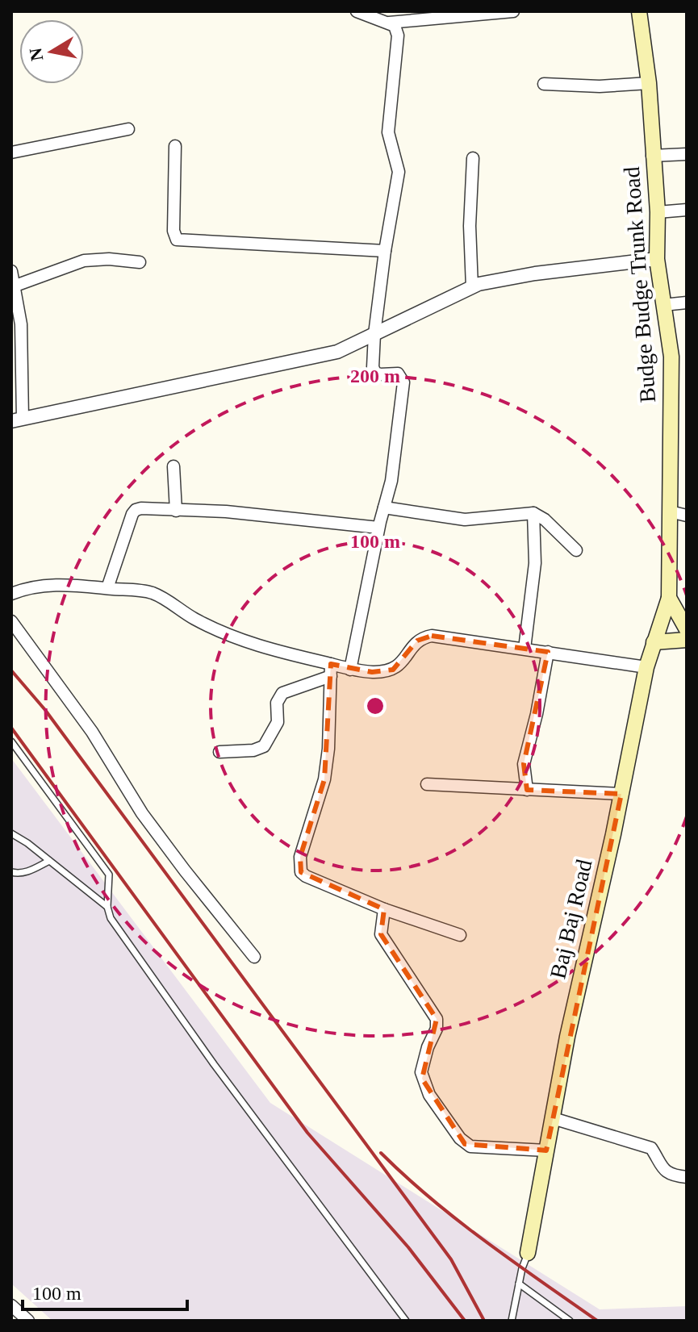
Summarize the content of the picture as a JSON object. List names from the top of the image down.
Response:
{
  "streets": {
    "main road": ["Budge Budge Trunk Road", "Baj Baj Road"]
  },
  "crossings": [
    ["Budge Budge Trunk Road", "Baj Baj Road"]
  ],
  "scale_bar": "100 m",
  "north": "left",
  "rings": ["200 m", "100 m"]
}
